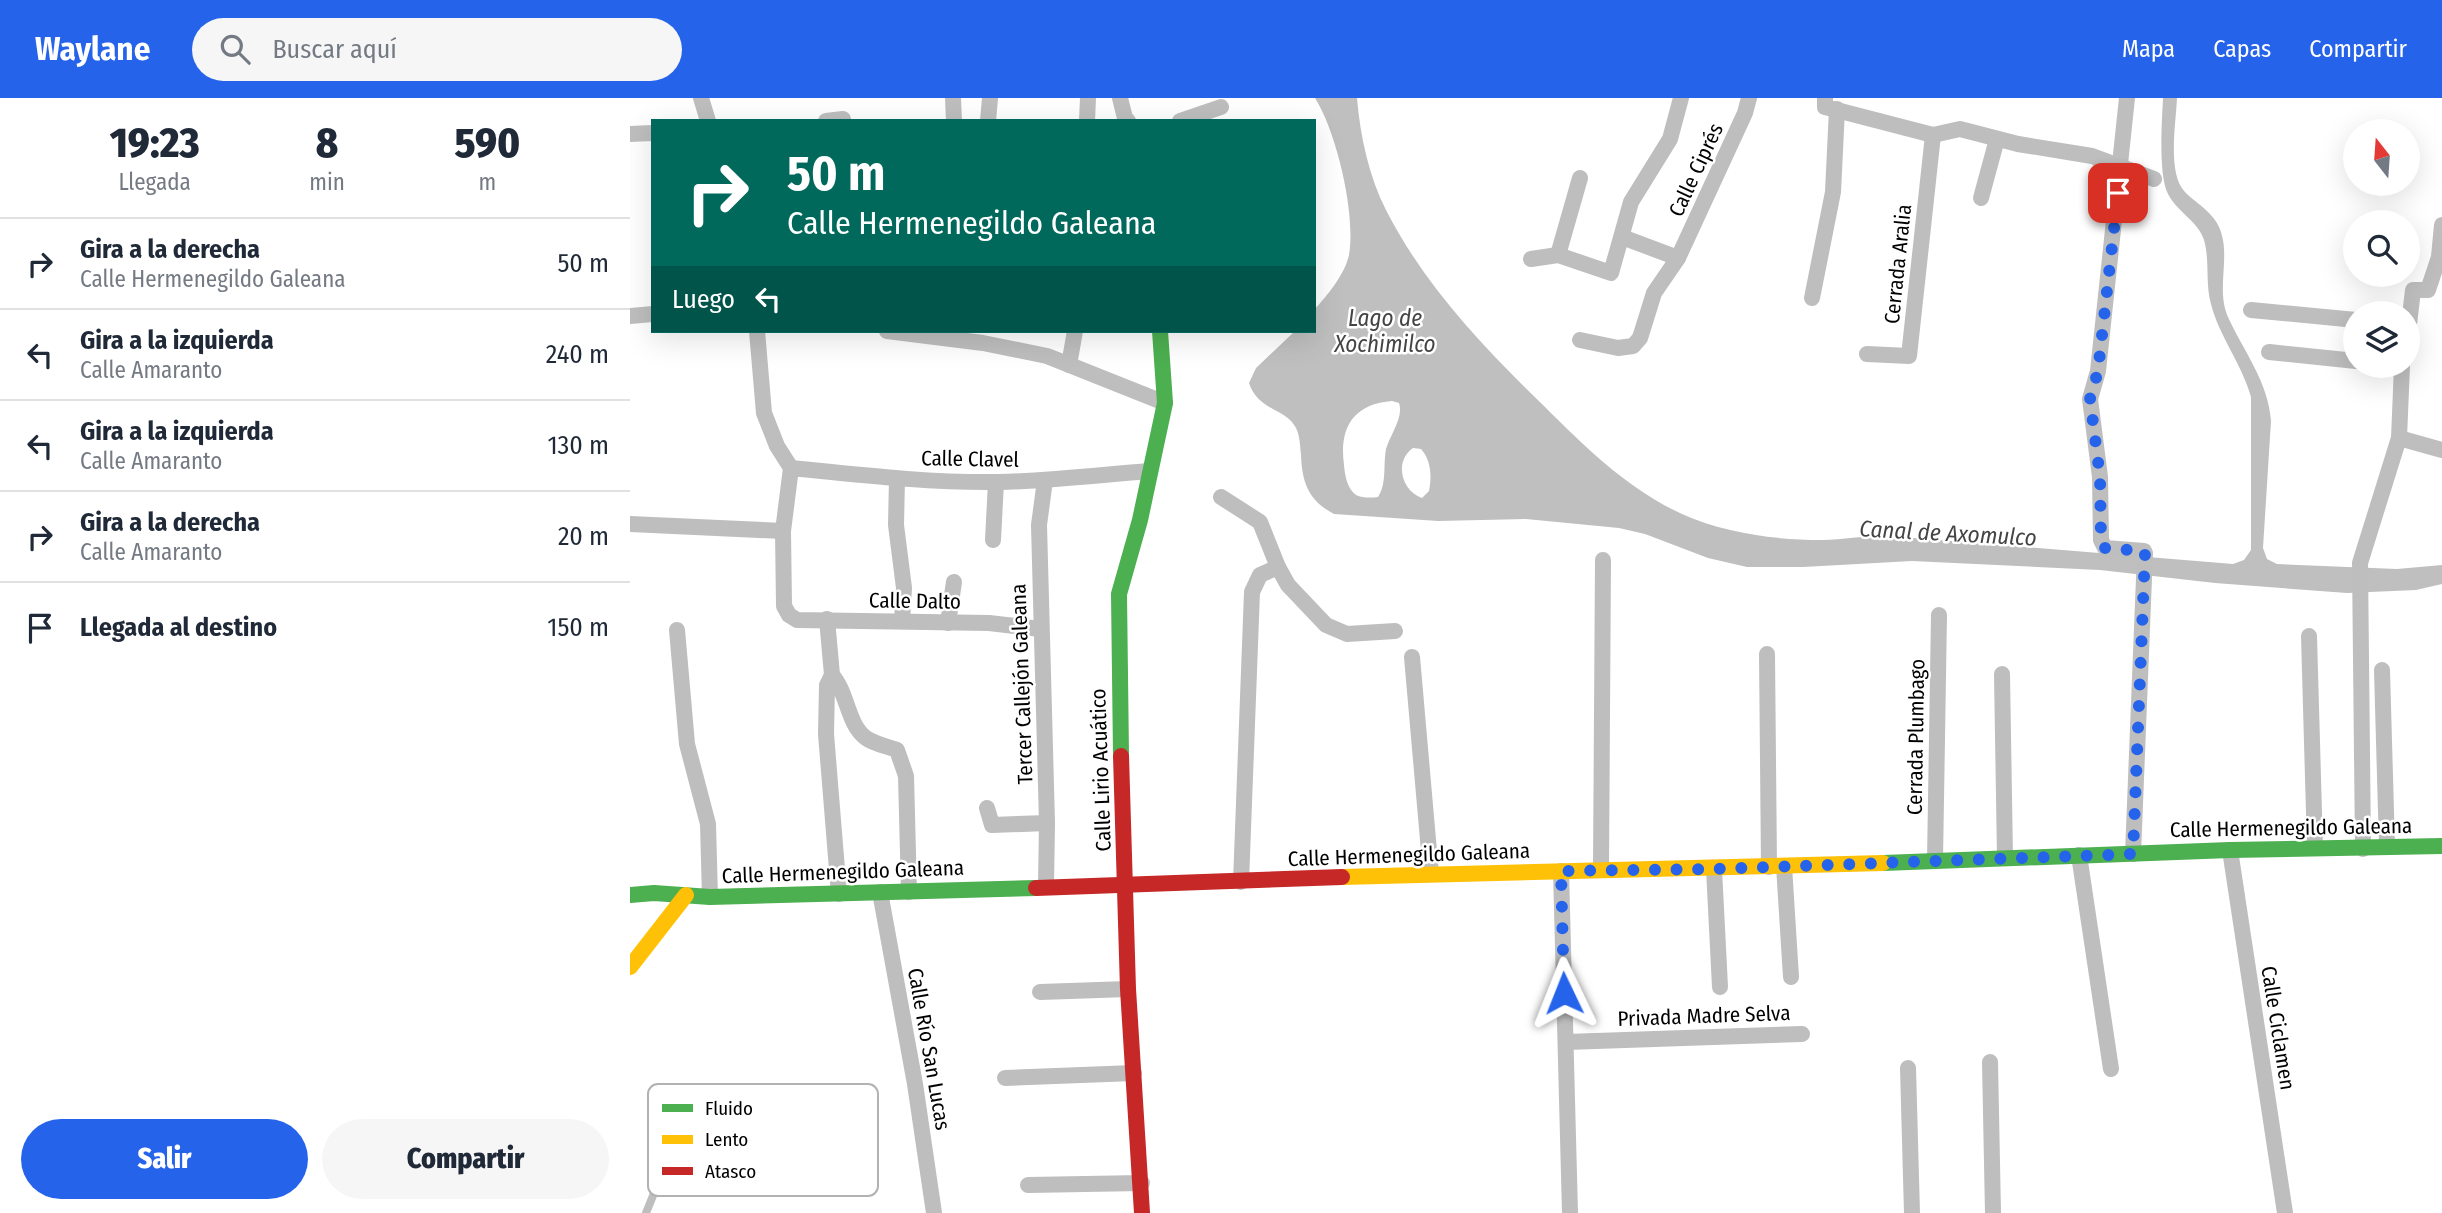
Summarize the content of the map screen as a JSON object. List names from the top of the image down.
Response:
{
  "streets": {
    "street": [
      "Calle Ciprés",
      "Cerrada Aralia",
      "Calle Clavel",
      "Calle Dalto",
      "Tercer Callejón Galeana",
      "Cerrada Plumbago",
      "Calle Lirio Acuático",
      "Calle Hermenegildo Galeana",
      "Privada Madre Selva",
      "Calle Ciclamen",
      "Calle Río San Lucas"
    ]
  },
  "crossings": [
    ["Calle Clavel", "Tercer Callejón Galeana"],
    ["Calle Clavel", "Calle Lirio Acuático"],
    ["Calle Dalto", "Tercer Callejón Galeana"],
    ["Tercer Callejón Galeana", "Calle Hermenegildo Galeana"],
    ["Cerrada Plumbago", "Calle Hermenegildo Galeana"],
    ["Calle Lirio Acuático", "Calle Hermenegildo Galeana"],
    ["Calle Hermenegildo Galeana", "Calle Ciclamen"],
    ["Calle Hermenegildo Galeana", "Calle Río San Lucas"]
  ],
  "water": ["Lago de Xochimilco", "Canal de Axomulco"],
  "legend": ["Fluido", "Lento", "Atasco"],
  "north": "top",
  "page": {
    "header": "Waylane",
    "search": "Buscar aquí",
    "nav": ["Mapa", "Capas", "Compartir"],
    "eta": [
      "19:23",
      "Llegada",
      "8",
      "min",
      "590",
      "m"
    ],
    "turn": ["50 m", "Calle Hermenegildo Galeana"],
    "list": [
      {
        "name": "Gira a la derecha",
        "note": "Calle Hermenegildo Galeana",
        "value": "50 m"
      },
      {
        "name": "Gira a la izquierda",
        "note": "Calle Amaranto",
        "value": "240 m"
      },
      {
        "name": "Gira a la izquierda",
        "note": "Calle Amaranto",
        "value": "130 m"
      },
      {
        "name": "Gira a la derecha",
        "note": "Calle Amaranto",
        "value": "20 m"
      },
      {
        "name": "Llegada al destino",
        "value": "150 m"
      }
    ],
    "then": "Luego",
    "buttons": ["Salir", "Compartir"]
  }
}
